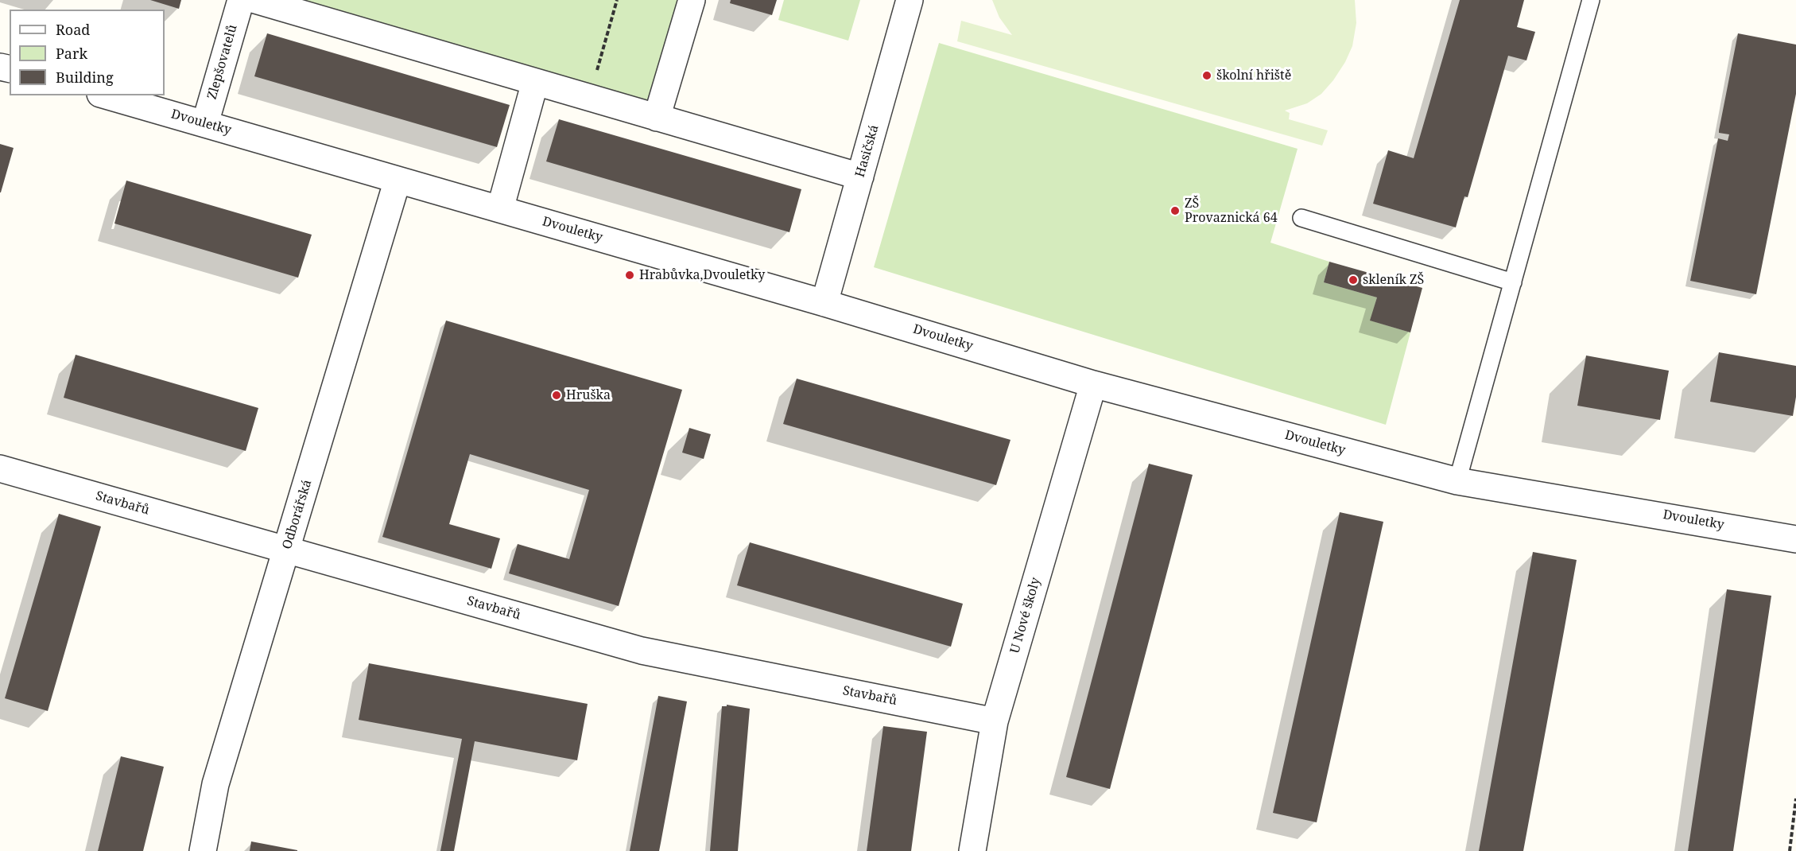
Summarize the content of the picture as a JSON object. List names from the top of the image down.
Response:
{
  "streets": {
    "street": [
      "Zlepšovatelů",
      "Dvouletky",
      "Hasičská",
      "Stavbařů",
      "Odborářská",
      "U Nové školy"
    ]
  },
  "crossings": [
    ["Zlepšovatelů", "Dvouletky"],
    ["Dvouletky", "Hasičská"],
    ["Dvouletky", "Odborářská"],
    ["Dvouletky", "U Nové školy"],
    ["Stavbařů", "Odborářská"],
    ["Stavbařů", "U Nové školy"]
  ],
  "places": [
    "školní hřiště",
    "ZŠ Provaznická 64",
    "Hrabůvka,Dvouletky",
    "skleník ZŠ",
    "Hruška"
  ],
  "legend": ["Road", "Park", "Building"]
}
